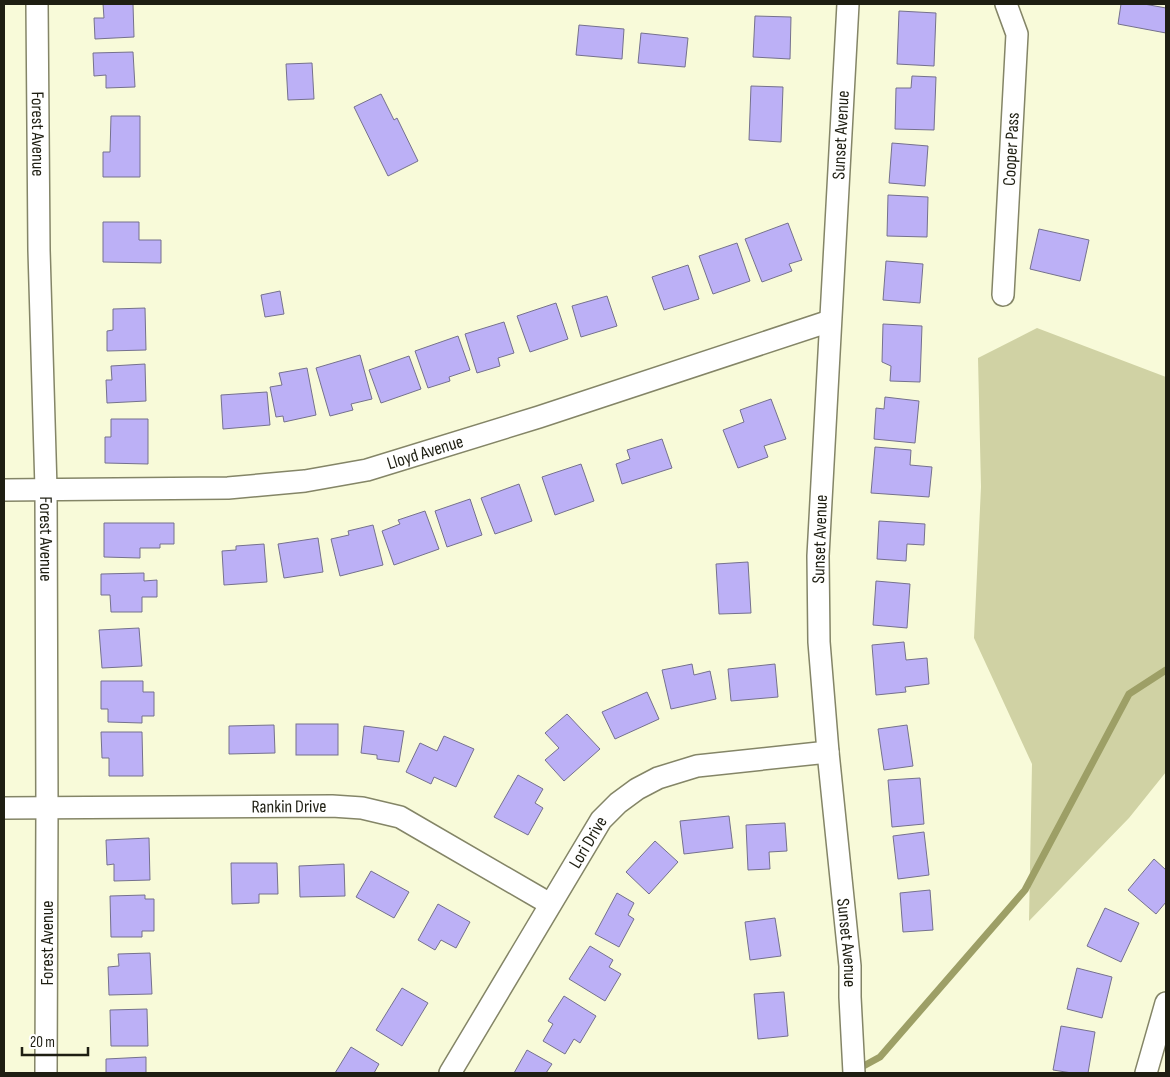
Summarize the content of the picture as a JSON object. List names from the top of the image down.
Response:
{
  "streets": {
    "street": [
      "Forest Avenue",
      "Sunset Avenue",
      "Cooper Pass",
      "Lloyd Avenue",
      "Rankin Drive",
      "Lori Drive"
    ]
  },
  "crossings": [
    ["Forest Avenue", "Lloyd Avenue"],
    ["Forest Avenue", "Rankin Drive"],
    ["Sunset Avenue", "Lloyd Avenue"],
    ["Sunset Avenue", "Lori Drive"],
    ["Rankin Drive", "Lori Drive"]
  ],
  "scale_bar": "20 m"
}
